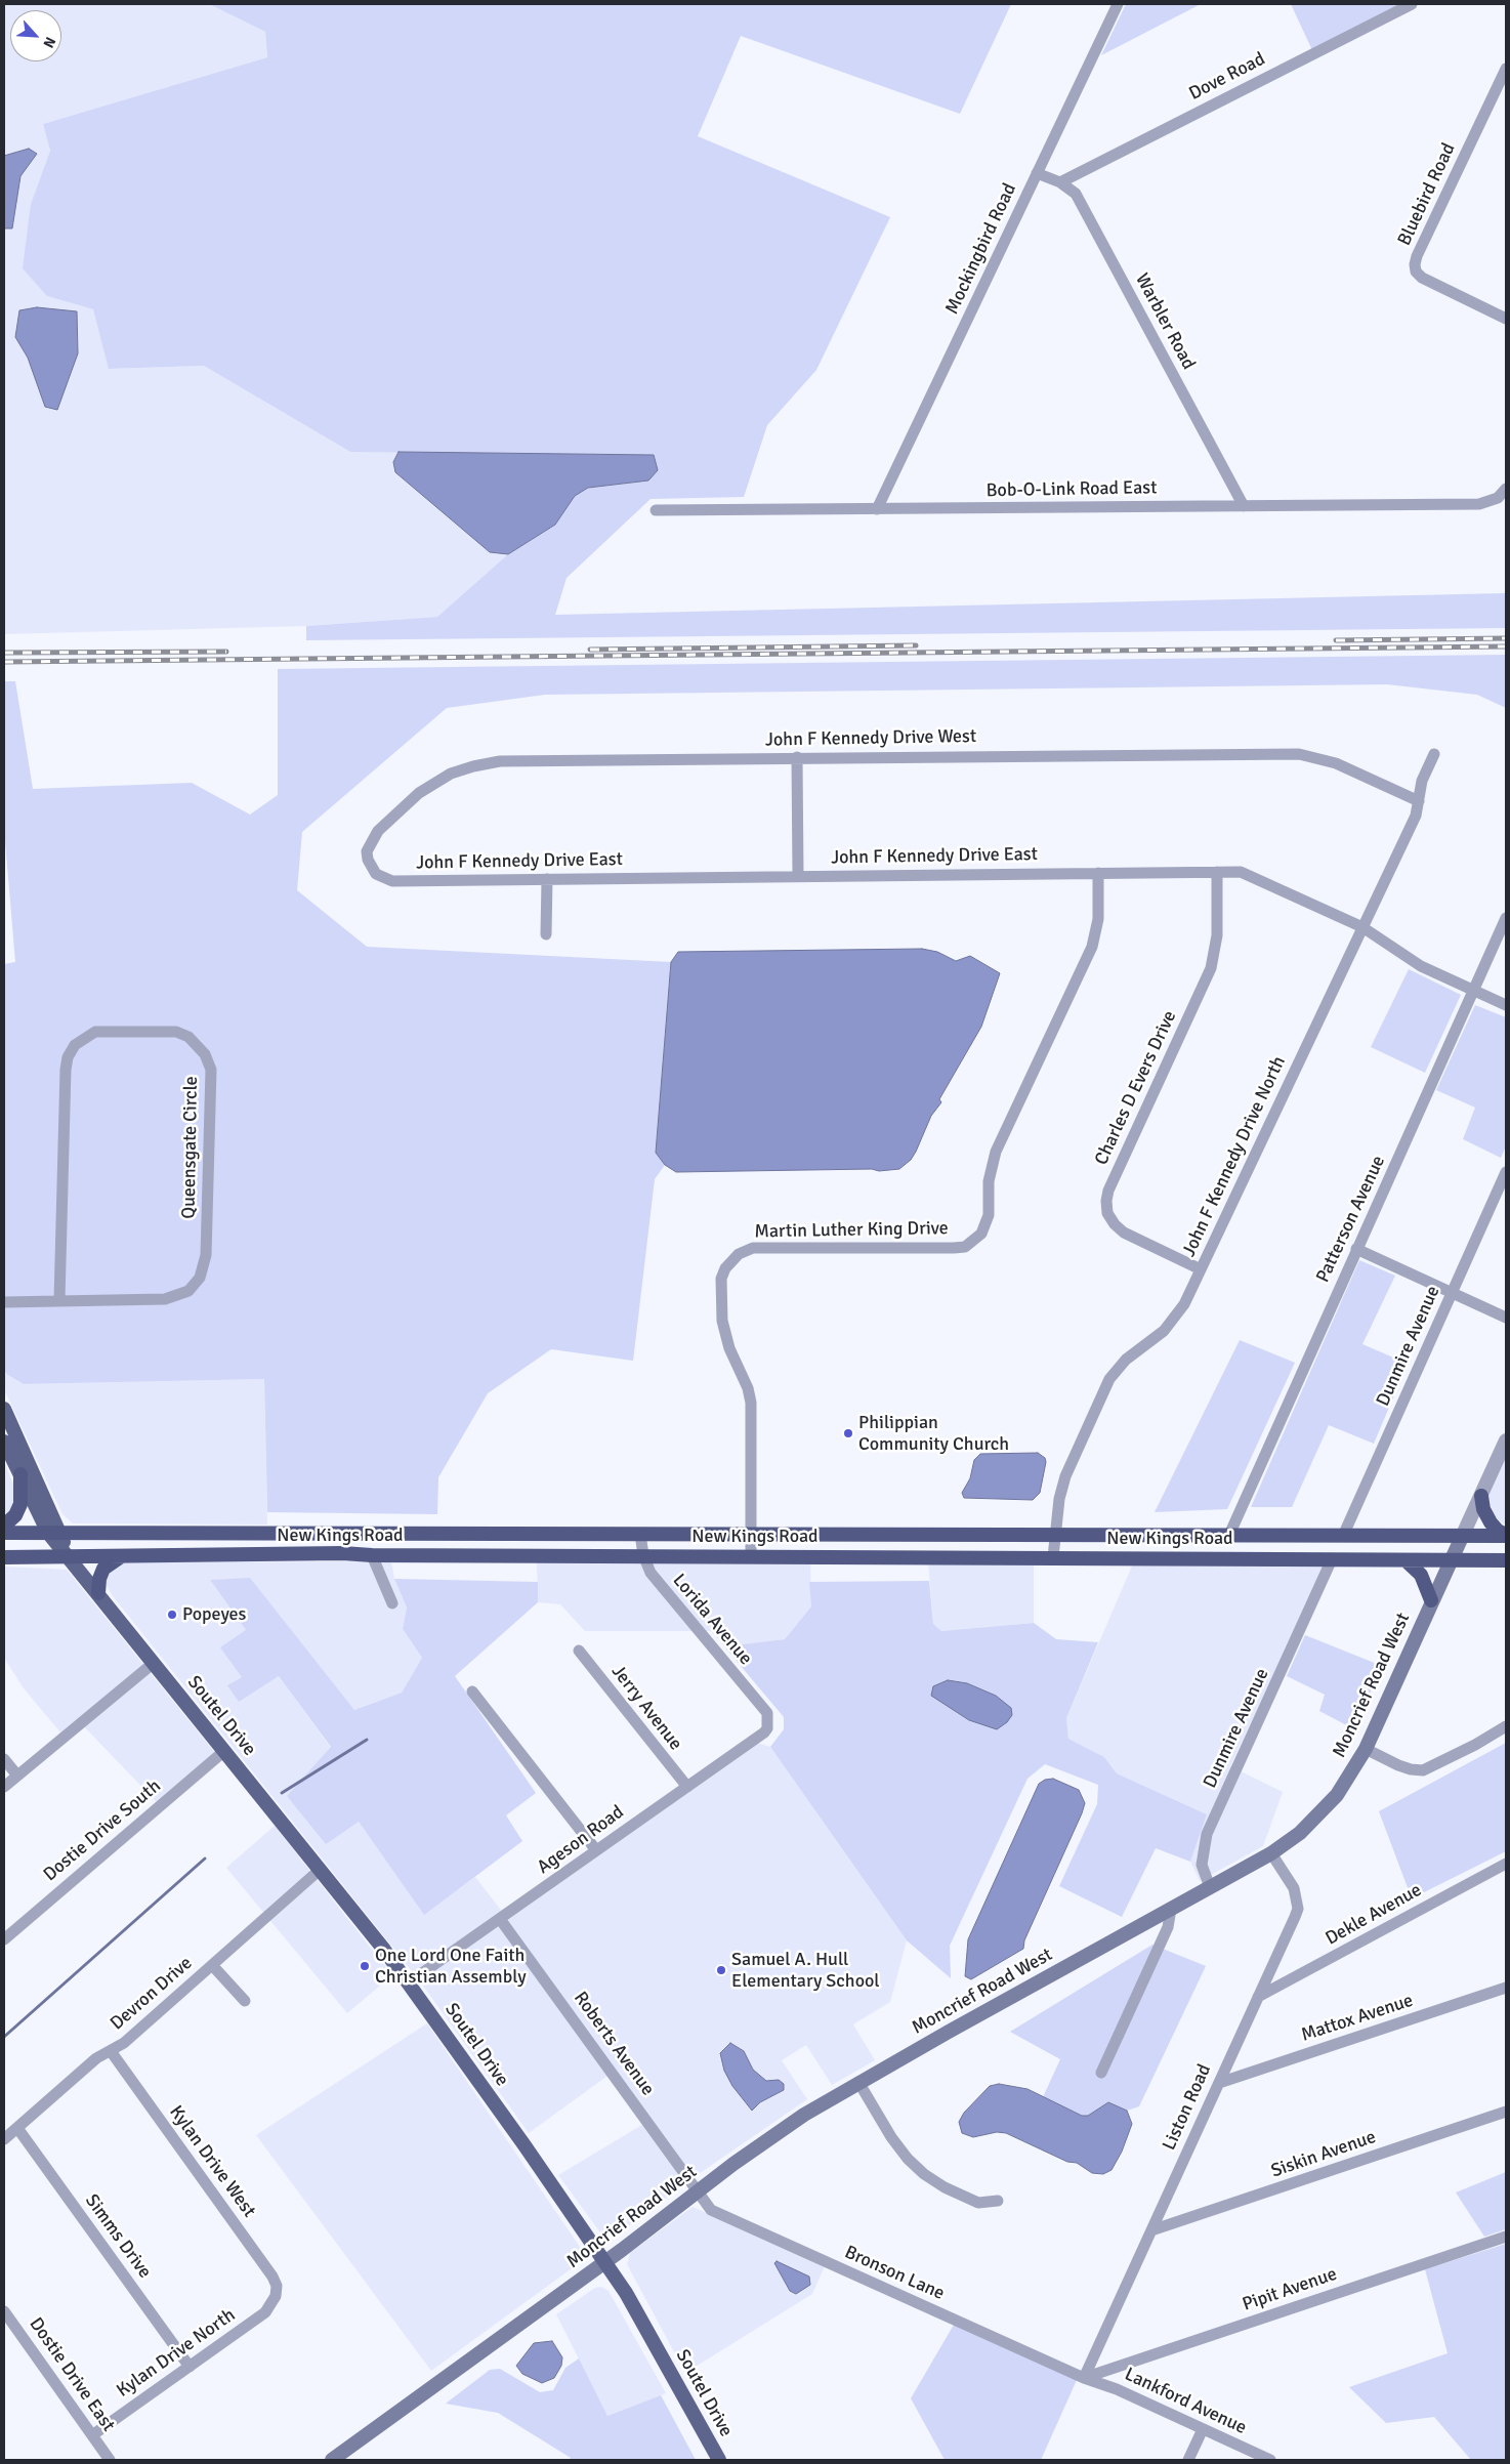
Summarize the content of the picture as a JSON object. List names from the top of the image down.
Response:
{
  "streets": {
    "highway": ["New Kings Road"],
    "main road": ["Moncrief Road West", "Soutel Drive"],
    "street": [
      "Dove Road",
      "Bluebird Road",
      "Mockingbird Road",
      "Warbler Road",
      "Bob-O-Link Road East",
      "John F Kennedy Drive West",
      "John F Kennedy Drive East",
      "Charles D Evers Drive",
      "Queensgate Circle",
      "John F Kennedy Drive North",
      "Patterson Avenue",
      "Martin Luther King Drive",
      "Dunmire Avenue",
      "Lorida Avenue",
      "Jerry Avenue",
      "Dostie Drive South",
      "Ageson Road",
      "Dekle Avenue",
      "Devron Drive",
      "Mattox Avenue",
      "Roberts Avenue",
      "Liston Road",
      "Siskin Avenue",
      "Kylan Drive West",
      "Simms Drive",
      "Bronson Lane",
      "Pipit Avenue",
      "Kylan Drive North",
      "Dostie Drive East",
      "Lankford Avenue"
    ]
  },
  "crossings": [
    ["Dove Road", "Warbler Road"],
    ["Mockingbird Road", "Warbler Road"],
    ["Mockingbird Road", "Bob-O-Link Road East"],
    ["Warbler Road", "Bob-O-Link Road East"],
    ["John F Kennedy Drive West", "John F Kennedy Drive East"],
    ["John F Kennedy Drive West", "John F Kennedy Drive North"],
    ["John F Kennedy Drive East", "Charles D Evers Drive"],
    ["John F Kennedy Drive East", "John F Kennedy Drive North"],
    ["John F Kennedy Drive East", "Patterson Avenue"],
    ["John F Kennedy Drive East", "Martin Luther King Drive"],
    ["Charles D Evers Drive", "John F Kennedy Drive North"],
    ["John F Kennedy Drive North", "New Kings Road"],
    ["Patterson Avenue", "New Kings Road"],
    ["Martin Luther King Drive", "New Kings Road"],
    ["Dunmire Avenue", "New Kings Road"],
    ["Dunmire Avenue", "Moncrief Road West"],
    ["New Kings Road", "Lorida Avenue"],
    ["New Kings Road", "Moncrief Road West"],
    ["New Kings Road", "Soutel Drive"],
    ["Lorida Avenue", "Ageson Road"],
    ["Moncrief Road West", "Soutel Drive"],
    ["Moncrief Road West", "Roberts Avenue"],
    ["Moncrief Road West", "Liston Road"],
    ["Moncrief Road West", "Bronson Lane"],
    ["Jerry Avenue", "Ageson Road"],
    ["Soutel Drive", "Dostie Drive South"],
    ["Soutel Drive", "Ageson Road"],
    ["Soutel Drive", "Devron Drive"],
    ["Ageson Road", "Roberts Avenue"],
    ["Dekle Avenue", "Liston Road"],
    ["Devron Drive", "Kylan Drive West"],
    ["Devron Drive", "Simms Drive"],
    ["Mattox Avenue", "Liston Road"],
    ["Roberts Avenue", "Bronson Lane"],
    ["Liston Road", "Siskin Avenue"],
    ["Liston Road", "Bronson Lane"],
    ["Liston Road", "Pipit Avenue"],
    ["Liston Road", "Lankford Avenue"],
    ["Kylan Drive West", "Kylan Drive North"],
    ["Simms Drive", "Kylan Drive North"],
    ["Bronson Lane", "Pipit Avenue"],
    ["Bronson Lane", "Lankford Avenue"],
    ["Pipit Avenue", "Lankford Avenue"],
    ["Kylan Drive North", "Dostie Drive East"]
  ],
  "places": [
    "Philippian Community Church",
    "Popeyes",
    "One Lord One Faith Christian Assembly",
    "Samuel A. Hull Elementary School"
  ],
  "north": "bottom right"
}
